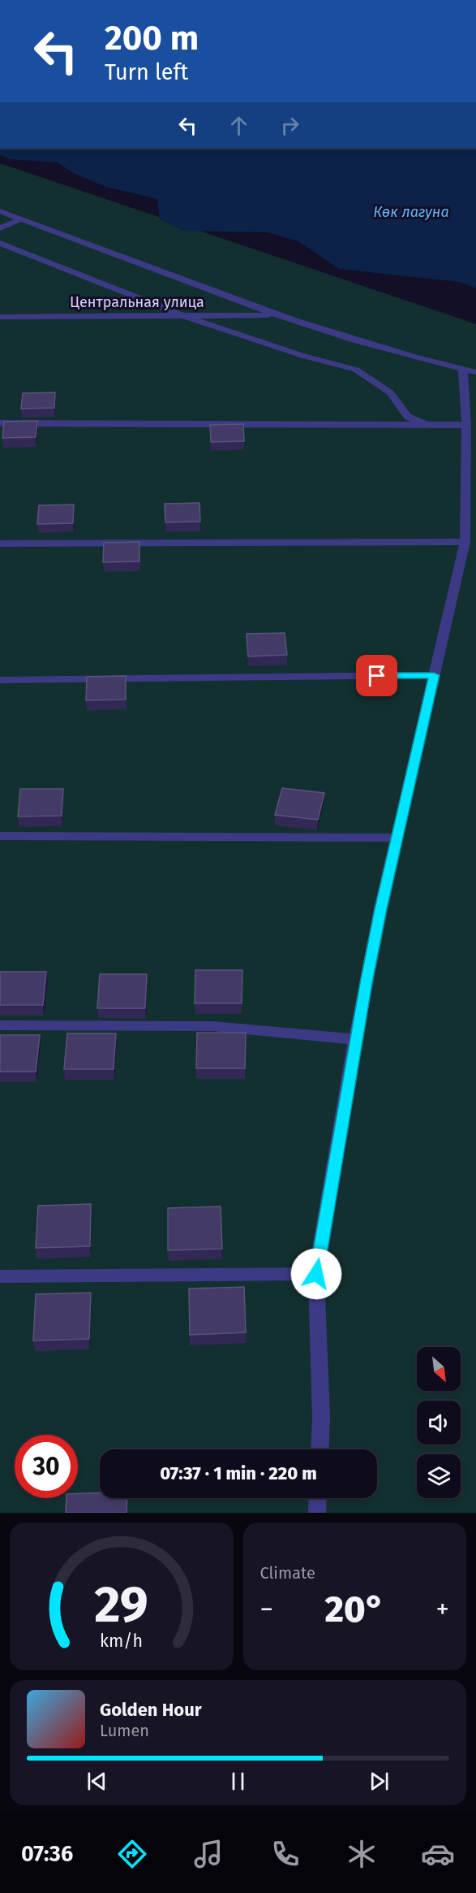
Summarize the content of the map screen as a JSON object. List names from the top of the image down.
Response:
{
  "streets": {
    "street": ["Центральная улица"]
  },
  "water": ["Көк лагуна"],
  "north": "bottom right",
  "page": {
    "turn": ["200 m", "Turn left"],
    "limit": "30",
    "trip": "07:37 · 1 min · 220 m",
    "tile": "Climate",
    "heat": ["−", "20°", "+"],
    "song": ["Golden Hour", "Lumen"],
    "tabs": "07:36",
    "gauge": ["29", "km/h"]
  }
}
